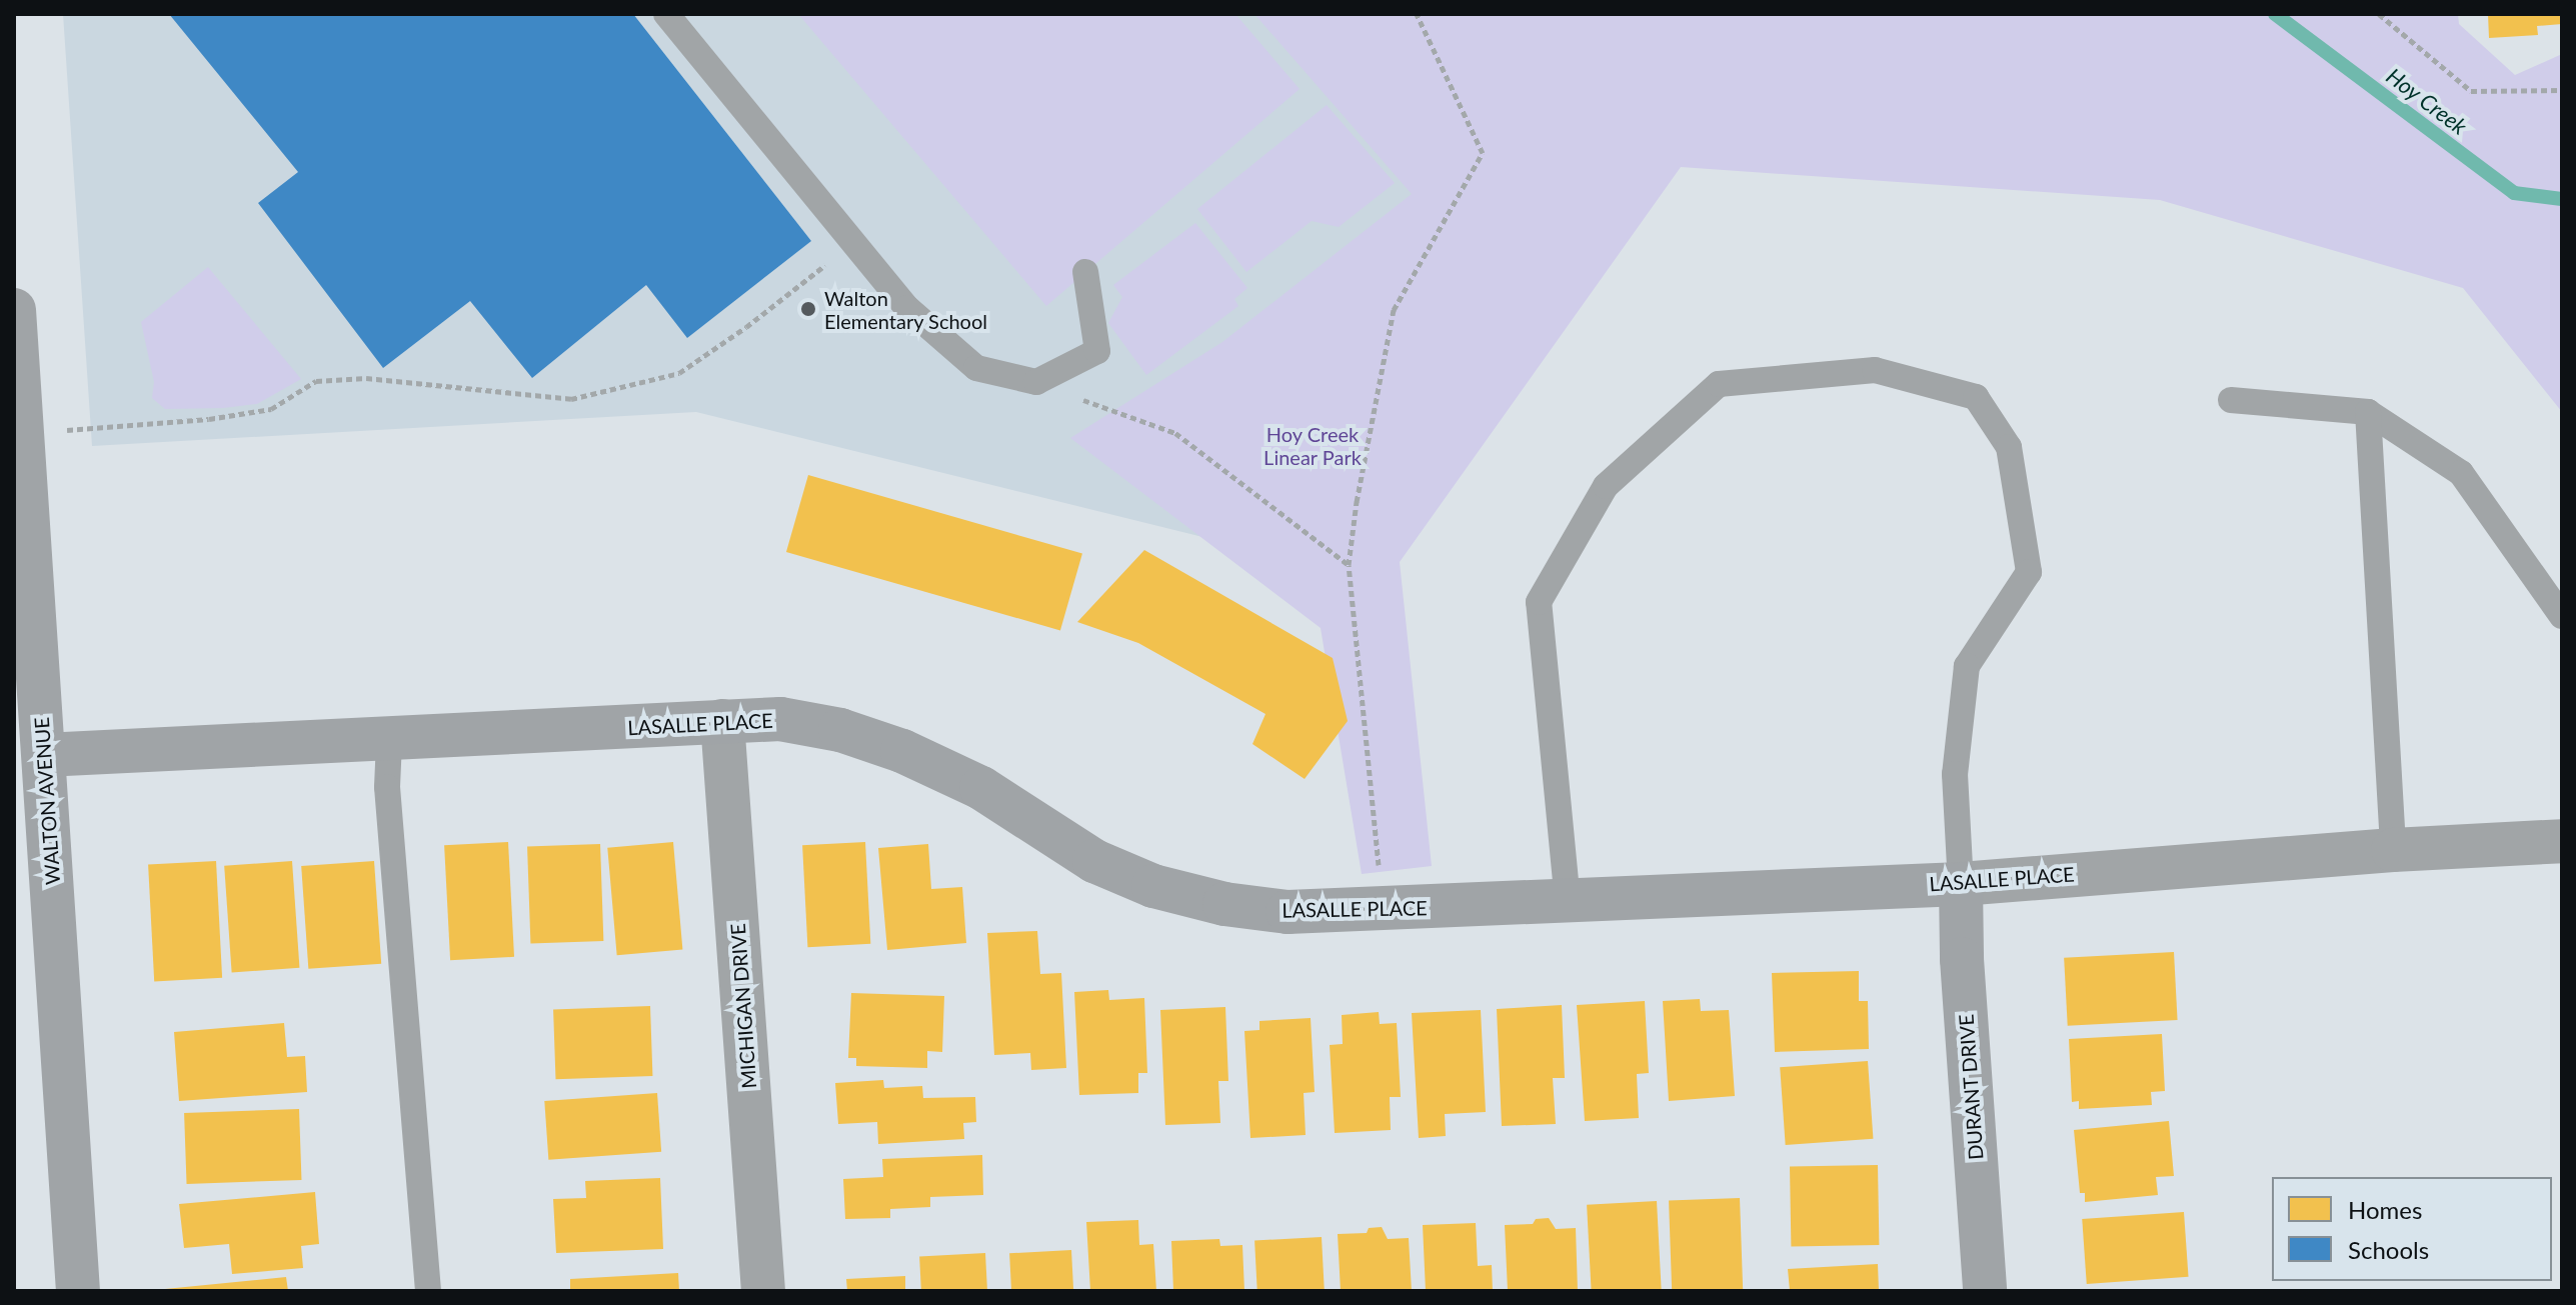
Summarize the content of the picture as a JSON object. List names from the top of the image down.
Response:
{
  "streets": {
    "street": [
      "LASALLE PLACE",
      "WALTON AVENUE",
      "MICHIGAN DRIVE",
      "DURANT DRIVE"
    ]
  },
  "crossings": [
    ["LASALLE PLACE", "WALTON AVENUE"],
    ["LASALLE PLACE", "MICHIGAN DRIVE"],
    ["LASALLE PLACE", "DURANT DRIVE"]
  ],
  "water": ["Hoy Creek"],
  "parks": ["Hoy Creek Linear Park"],
  "places": ["Walton Elementary School"],
  "legend": ["Homes", "Schools"]
}
